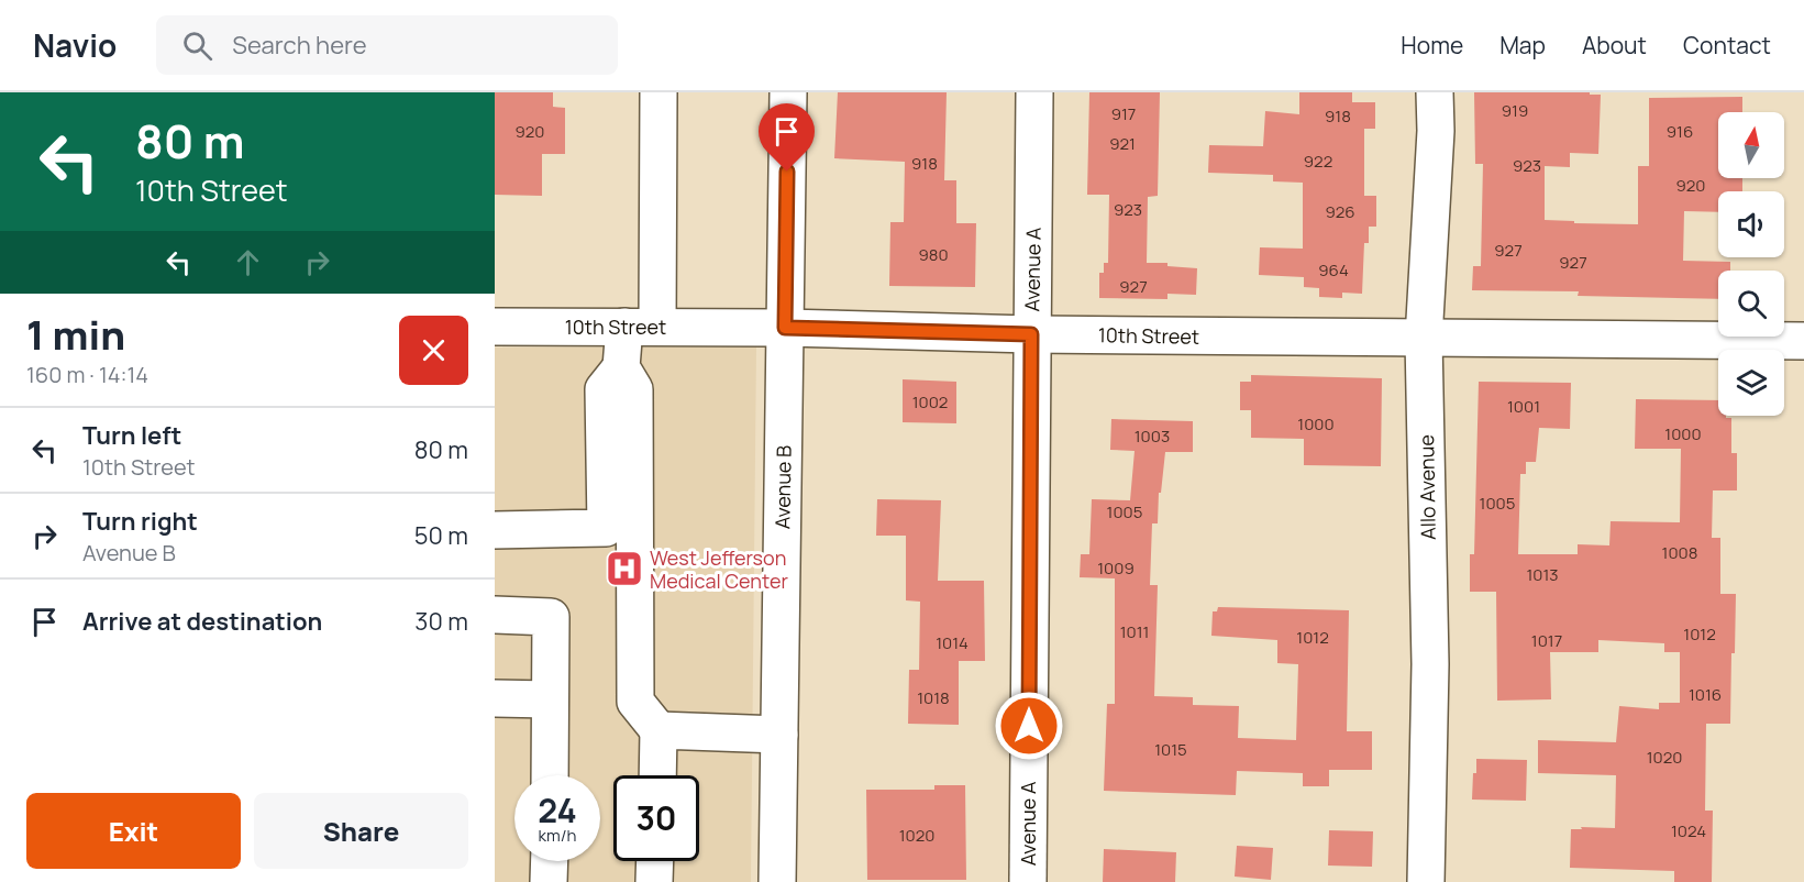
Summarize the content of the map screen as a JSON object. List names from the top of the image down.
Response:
{
  "streets": {
    "street": [
      "Avenue A",
      "10th Street",
      "Avenue B",
      "Allo Avenue"
    ]
  },
  "crossings": [
    ["Avenue A", "10th Street"],
    ["10th Street", "Avenue B"],
    ["10th Street", "Allo Avenue"]
  ],
  "places": {
    "hospital": ["West Jefferson Medical Center"]
  },
  "house_numbers": [
    "919",
    "917",
    "918",
    "920",
    "916",
    "921",
    "922",
    "918",
    "923",
    "920",
    "923",
    "926",
    "927",
    "980",
    "927",
    "964",
    "927",
    "1002",
    "1001",
    "1000",
    "1000",
    "1003",
    "1005",
    "1005",
    "1008",
    "1009",
    "1013",
    "1011",
    "1012",
    "1012",
    "1017",
    "1014",
    "1016",
    "1018",
    "1015",
    "1020",
    "1024",
    "1020"
  ],
  "north": "top",
  "page": {
    "header": "Navio",
    "search": "Search here",
    "nav": [
      "Home",
      "Map",
      "About",
      "Contact"
    ],
    "turn": ["80 m", "10th Street"],
    "heading": ["1 min", "160 m · 14:14"],
    "list": [
      {
        "name": "Turn left",
        "note": "10th Street",
        "value": "80 m"
      },
      {
        "name": "Turn right",
        "note": "Avenue B",
        "value": "50 m"
      },
      {
        "name": "Arrive at destination",
        "value": "30 m"
      }
    ],
    "speed": "24 km/h",
    "limit": "30",
    "buttons": ["Exit", "Share"]
  }
}
